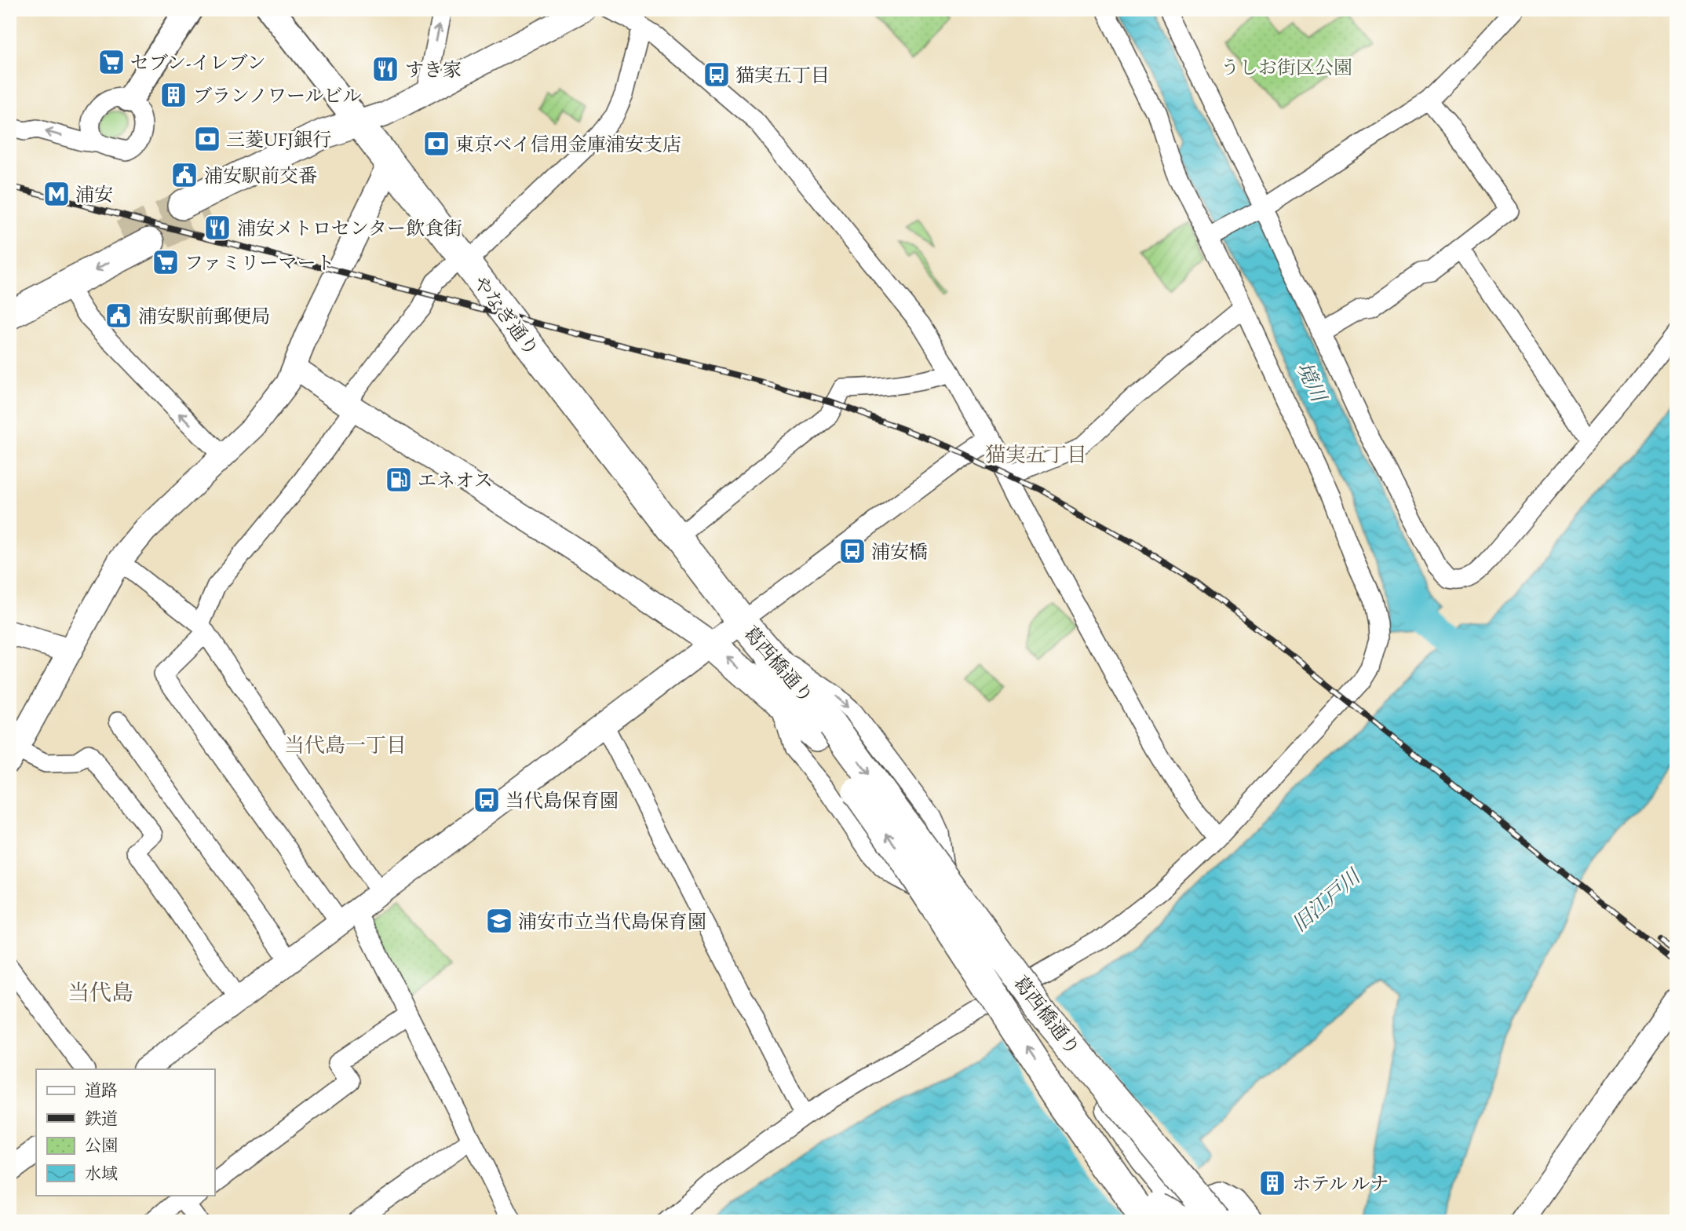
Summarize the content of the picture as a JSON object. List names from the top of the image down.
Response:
{
  "streets": {
    "main road": ["やなぎ通り", "葛西橋通り"]
  },
  "crossings": [
    ["やなぎ通り", "葛西橋通り"]
  ],
  "districts": ["猫実五丁目", "当代島一丁目", "当代島"],
  "water": ["境川", "旧江戸川"],
  "parks": ["うしお街区公園"],
  "places": {
    "supermarket": ["セブン-イレブン", "ファミリーマート"],
    "restaurant": ["すき家", "浦安メトロセンター飲食街"],
    "bus stop": ["猫実五丁目", "浦安橋", "当代島保育園"],
    "building": ["ブランノワールビル", "ホテル ルナ"],
    "bank": ["三菱UFJ銀行", "東京ベイ信用金庫浦安支店"],
    "public building": ["浦安駅前交番", "浦安駅前郵便局"],
    "metro station": ["浦安"],
    "fuel station": ["エネオス"],
    "school or university": ["浦安市立当代島保育園"]
  },
  "legend": [
    "道路",
    "鉄道",
    "公園",
    "水域"
  ]
}
